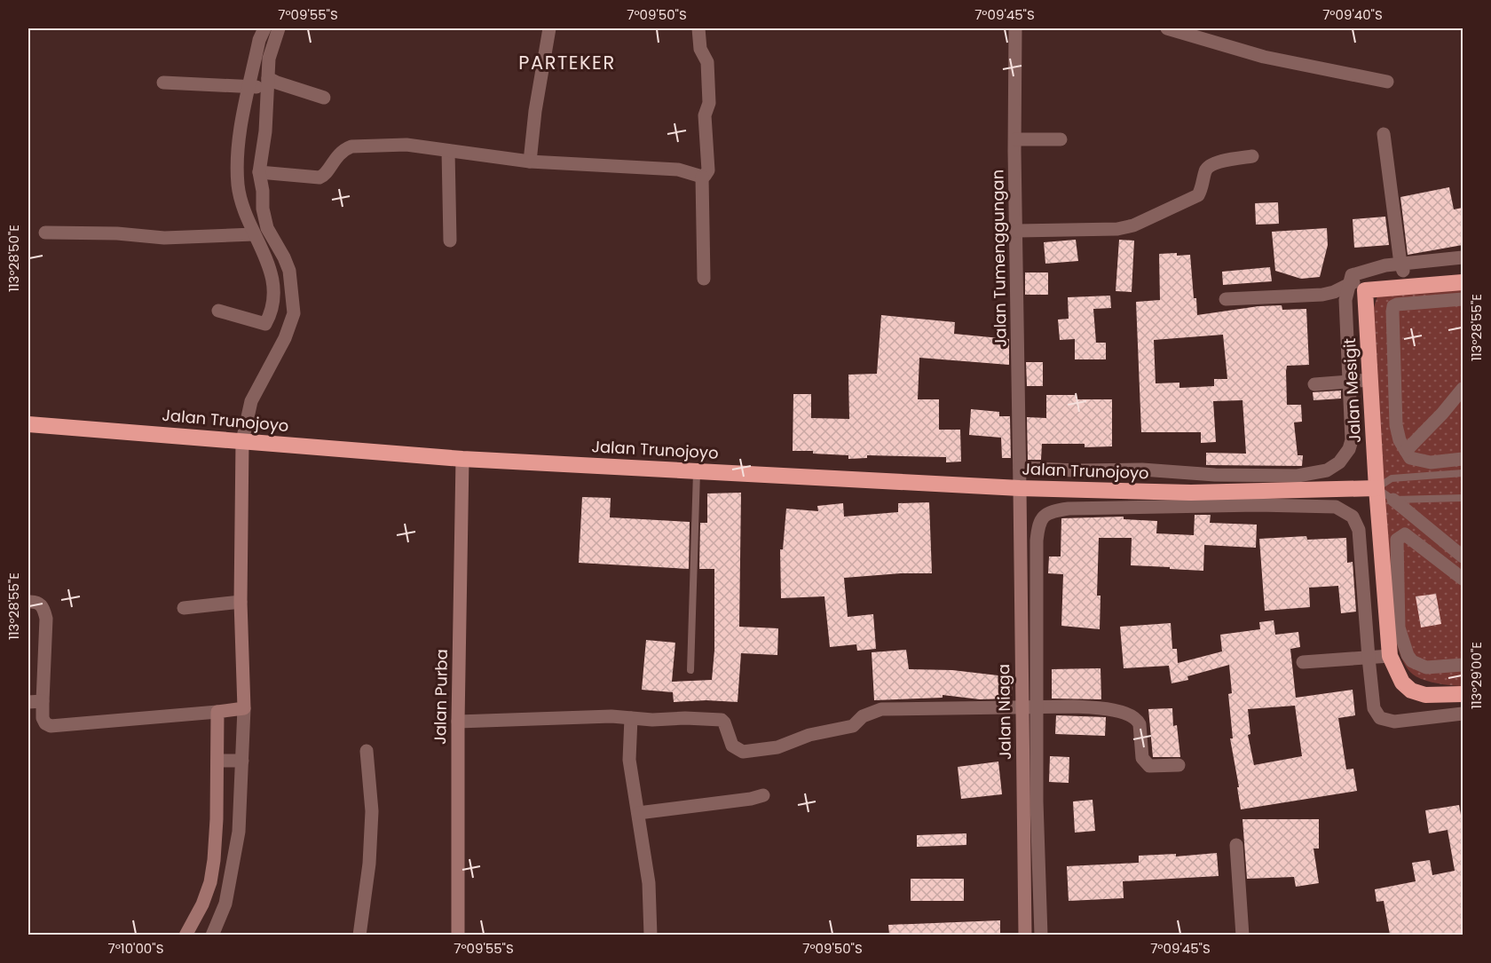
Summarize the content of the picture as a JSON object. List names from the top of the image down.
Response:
{
  "streets": {
    "highway": ["Jalan Mesigit", "Jalan Trunojoyo"],
    "street": ["Jalan Tumenggungan", "Jalan Purba", "Jalan Niaga"]
  },
  "crossings": [
    ["Jalan Tumenggungan", "Jalan Trunojoyo"],
    ["Jalan Tumenggungan", "Jalan Niaga"],
    ["Jalan Mesigit", "Jalan Trunojoyo"],
    ["Jalan Trunojoyo", "Jalan Purba"],
    ["Jalan Trunojoyo", "Jalan Niaga"]
  ],
  "districts": ["PARTEKER"],
  "coordinates": [
    "7°09'55\"S",
    "7°09'50\"S",
    "7°09'45\"S",
    "7°09'40\"S",
    "113°28'50\"E",
    "113°28'55\"E",
    "113°29'00\"E",
    "7°10'00\"S"
  ]
}
